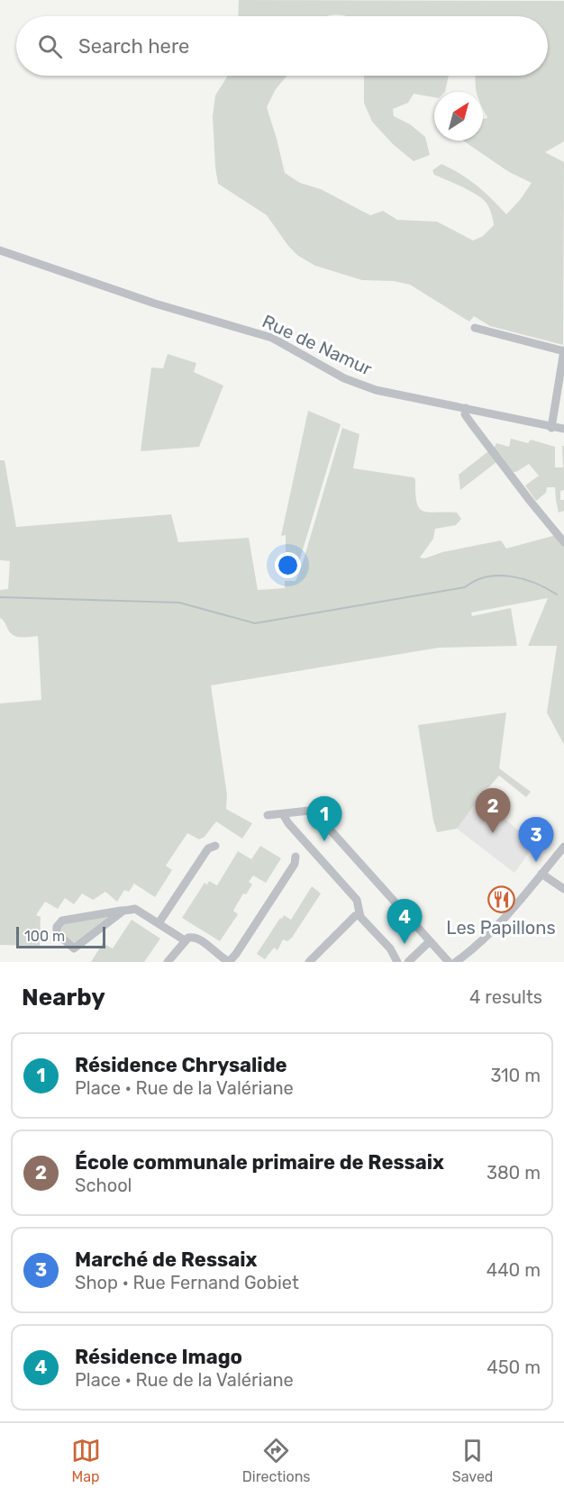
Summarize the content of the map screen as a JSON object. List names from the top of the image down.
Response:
{
  "streets": {
    "street": ["Rue de Namur"]
  },
  "places": {
    "restaurant": ["Les Papillons"]
  },
  "scale_bar": "100 m",
  "north": "top right",
  "page": {
    "search": "Search here",
    "pins": [
      "2",
      "1",
      "3",
      "4"
    ],
    "scale": "100 m",
    "heading": ["Nearby", "4 results"],
    "list": [
      {
        "mark": "1",
        "name": "Résidence Chrysalide",
        "note": "Place · Rue de la Valériane",
        "value": "310 m"
      },
      {
        "mark": "2",
        "name": "École communale primaire de Ressaix",
        "note": "School",
        "value": "380 m"
      },
      {
        "mark": "3",
        "name": "Marché de Ressaix",
        "note": "Shop · Rue Fernand Gobiet",
        "value": "440 m"
      },
      {
        "mark": "4",
        "name": "Résidence Imago",
        "note": "Place · Rue de la Valériane",
        "value": "450 m"
      }
    ],
    "nav": ["Map", "Directions", "Saved"]
  }
}
